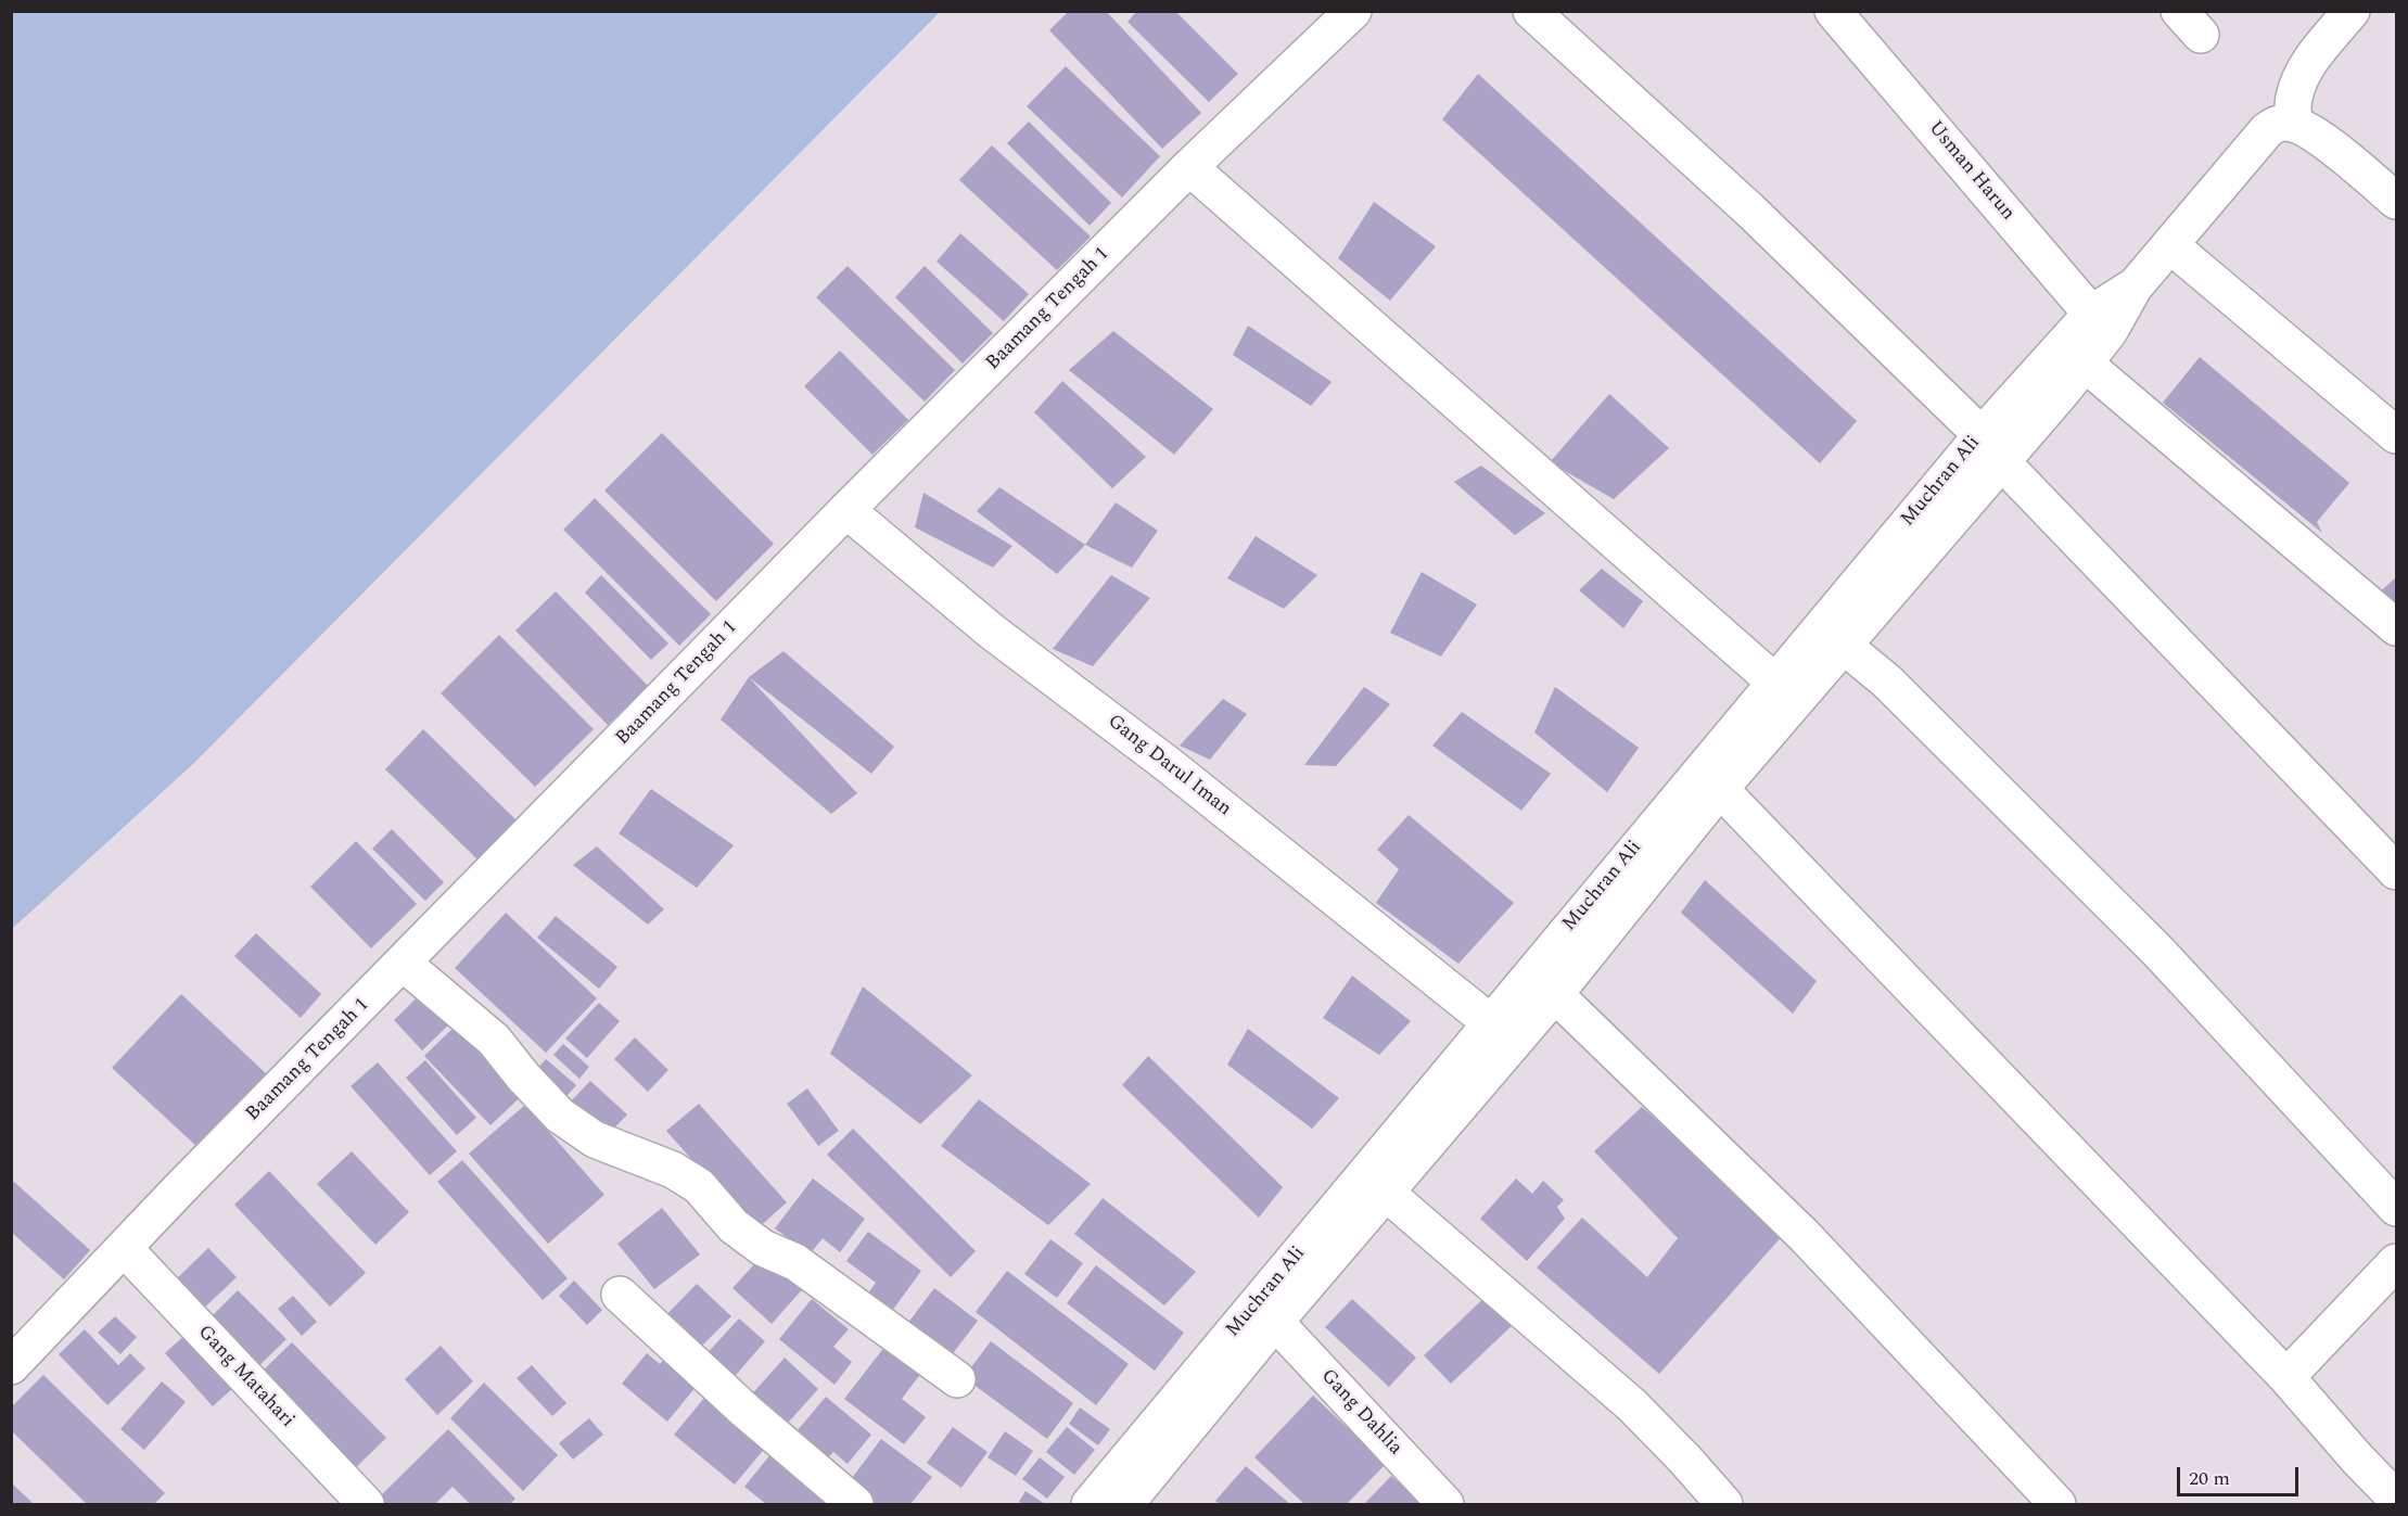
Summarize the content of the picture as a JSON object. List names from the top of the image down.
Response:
{
  "streets": {
    "street": [
      "Usman Harun",
      "Baamang Tengah 1",
      "Muchran Ali",
      "Gang Darul Iman",
      "Gang Matahari",
      "Gang Dahlia"
    ]
  },
  "crossings": [
    ["Usman Harun", "Muchran Ali"],
    ["Baamang Tengah 1", "Gang Darul Iman"],
    ["Baamang Tengah 1", "Gang Matahari"],
    ["Muchran Ali", "Gang Darul Iman"],
    ["Muchran Ali", "Gang Dahlia"]
  ],
  "scale_bar": "20 m"
}
